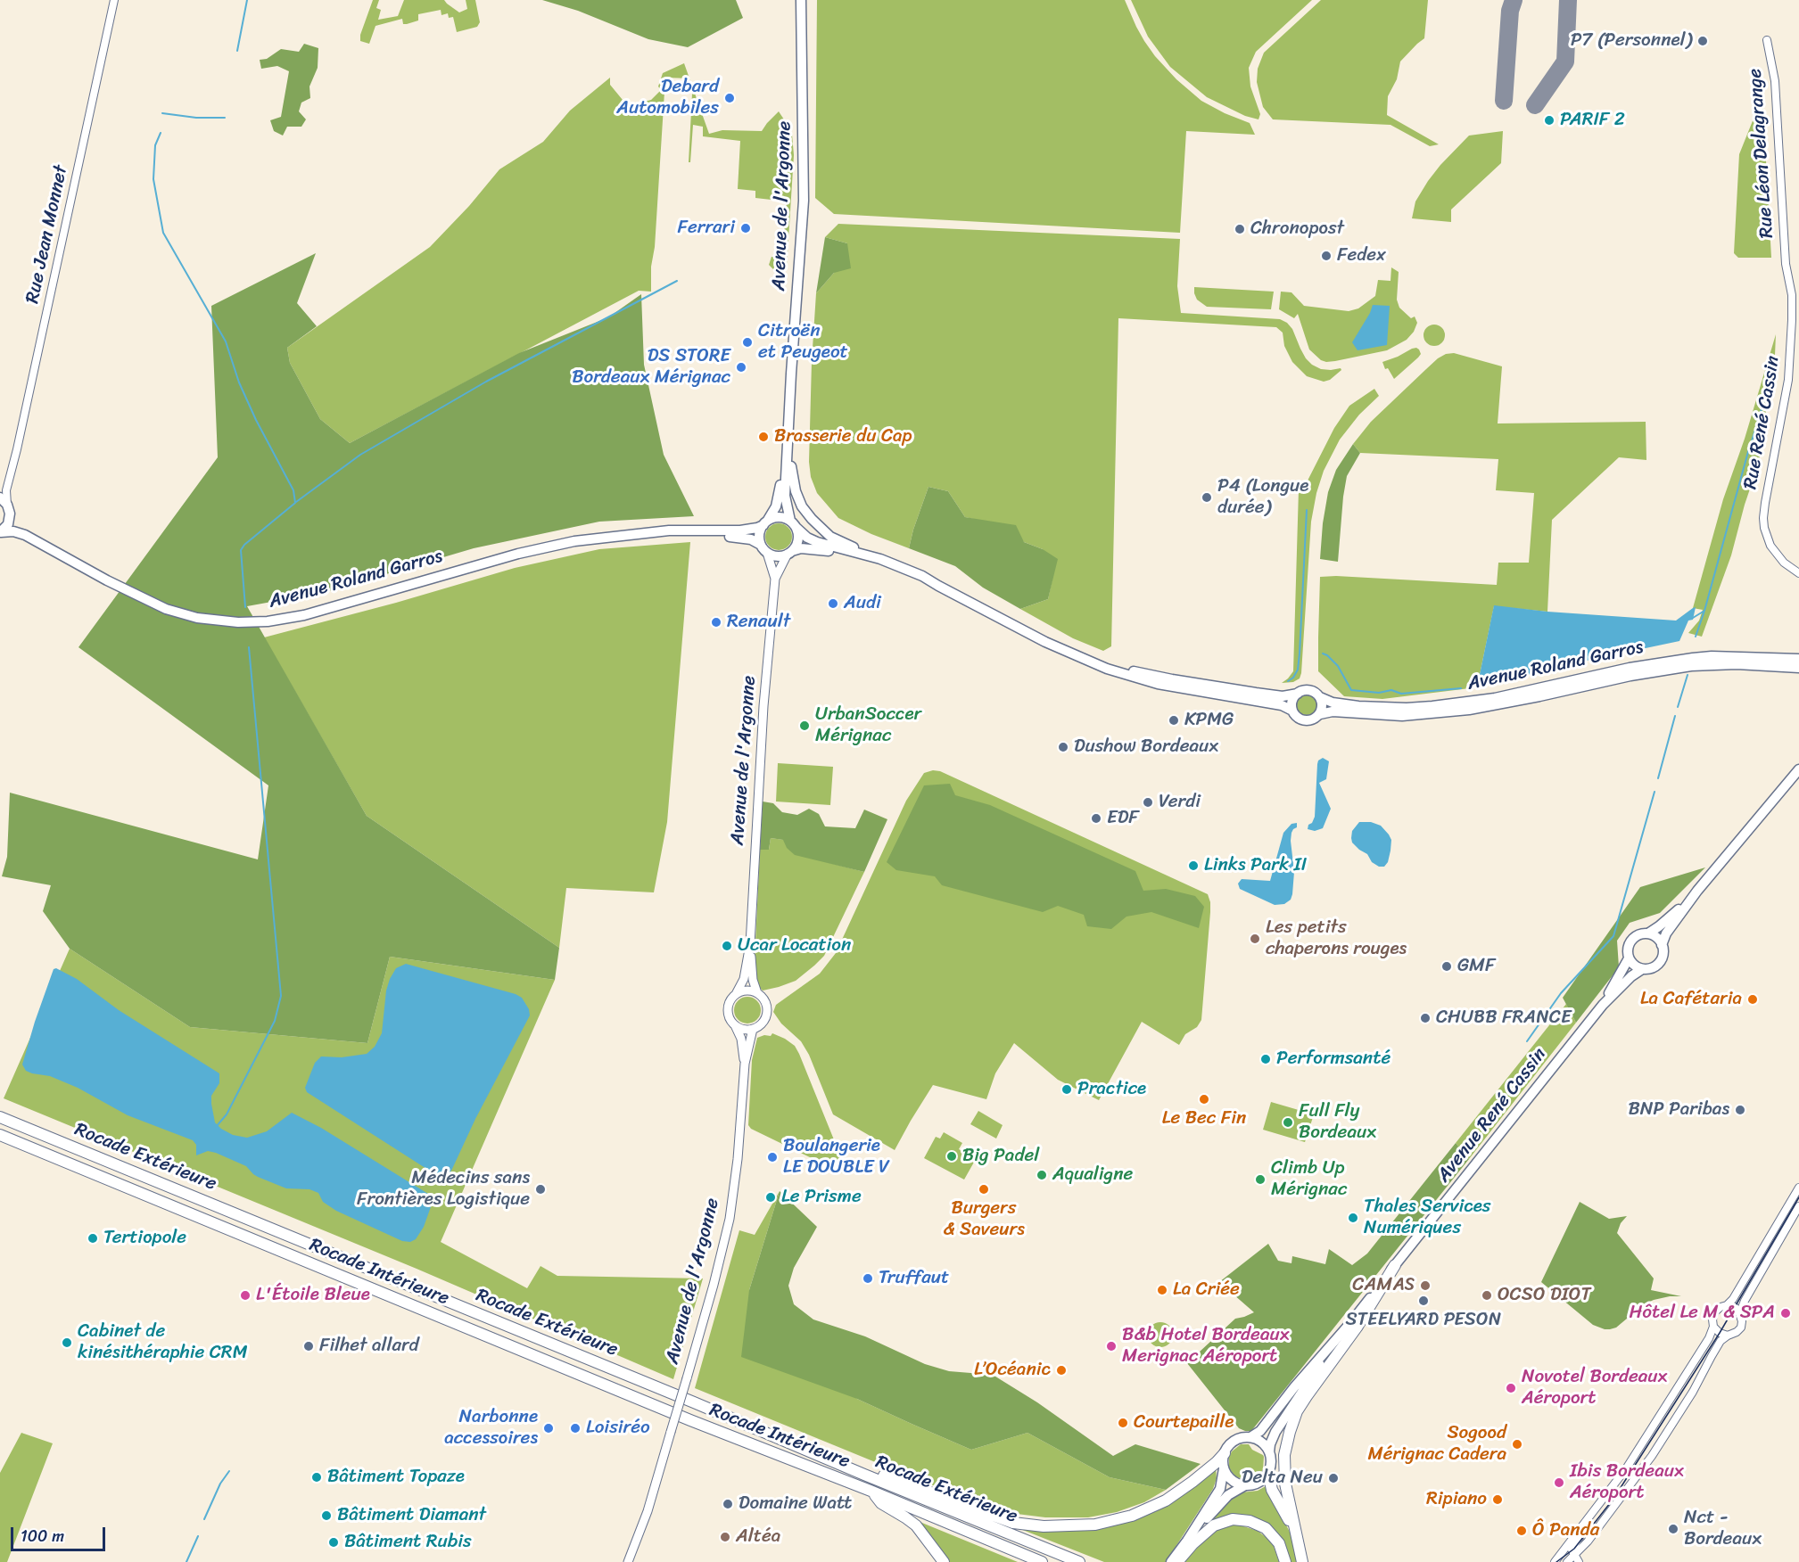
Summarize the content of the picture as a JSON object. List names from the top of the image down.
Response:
{
  "streets": {
    "highway": ["Rocade Extérieure", "Rocade Intérieure"],
    "main road": ["Avenue de l'Argonne", "Avenue Roland Garros", "Avenue René Cassin"],
    "street": ["Rue Léon Delagrange", "Rue Jean Monnet", "Rue René Cassin"]
  },
  "crossings": [
    ["Rue Léon Delagrange", "Rue René Cassin"],
    ["Avenue de l'Argonne", "Avenue Roland Garros"],
    ["Rue Jean Monnet", "Avenue Roland Garros"]
  ],
  "places": [
    "P7 (Personnel)",
    "Debard Automobiles",
    "PARIF 2",
    "Ferrari",
    "Chronopost",
    "Fedex",
    "Citroën et Peugeot",
    "DS STORE Bordeaux Mérignac",
    "Brasserie du Cap",
    "P4 (Longue durée)",
    "Audi",
    "Renault",
    "KPMG",
    "UrbanSoccer Mérignac",
    "Dushow Bordeaux",
    "Verdi",
    "EDF",
    "Links Park II",
    "Les petits chaperons rouges",
    "Ucar Location",
    "GMF",
    "La Cafétaria",
    "CHUBB FRANCE",
    "Performsanté",
    "Practice",
    "Le Bec Fin",
    "BNP Paribas",
    "Full Fly Bordeaux",
    "Big Padel",
    "Boulangerie LE DOUBLE V",
    "Aqualigne",
    "Climb Up Mérignac",
    "Médecins sans Frontières Logistique",
    "Burgers & Saveurs",
    "Le Prisme",
    "Thales Services Numériques",
    "Tertiopole",
    "Truffaut",
    "CAMAS",
    "La Criée",
    "L'Étoile Bleue",
    "OCSO DIOT",
    "STEELYARD PESON",
    "Hôtel Le M & SPA",
    "Cabinet de kinésithéraphie CRM",
    "Filhet allard",
    "B&b Hotel Bordeaux Merignac Aéroport",
    "L’Océanic",
    "Novotel Bordeaux Aéroport",
    "Courtepaille",
    "Narbonne accessoires",
    "Loisiréo",
    "Sogood Mérignac Cadera",
    "Bâtiment Topaze",
    "Delta Neu",
    "Ibis Bordeaux Aéroport",
    "Ripiano",
    "Domaine Watt",
    "Bâtiment Diamant",
    "Nct - Bordeaux",
    "Ô Panda",
    "Altéa",
    "Bâtiment Rubis"
  ],
  "scale_bar": "100 m"
}
